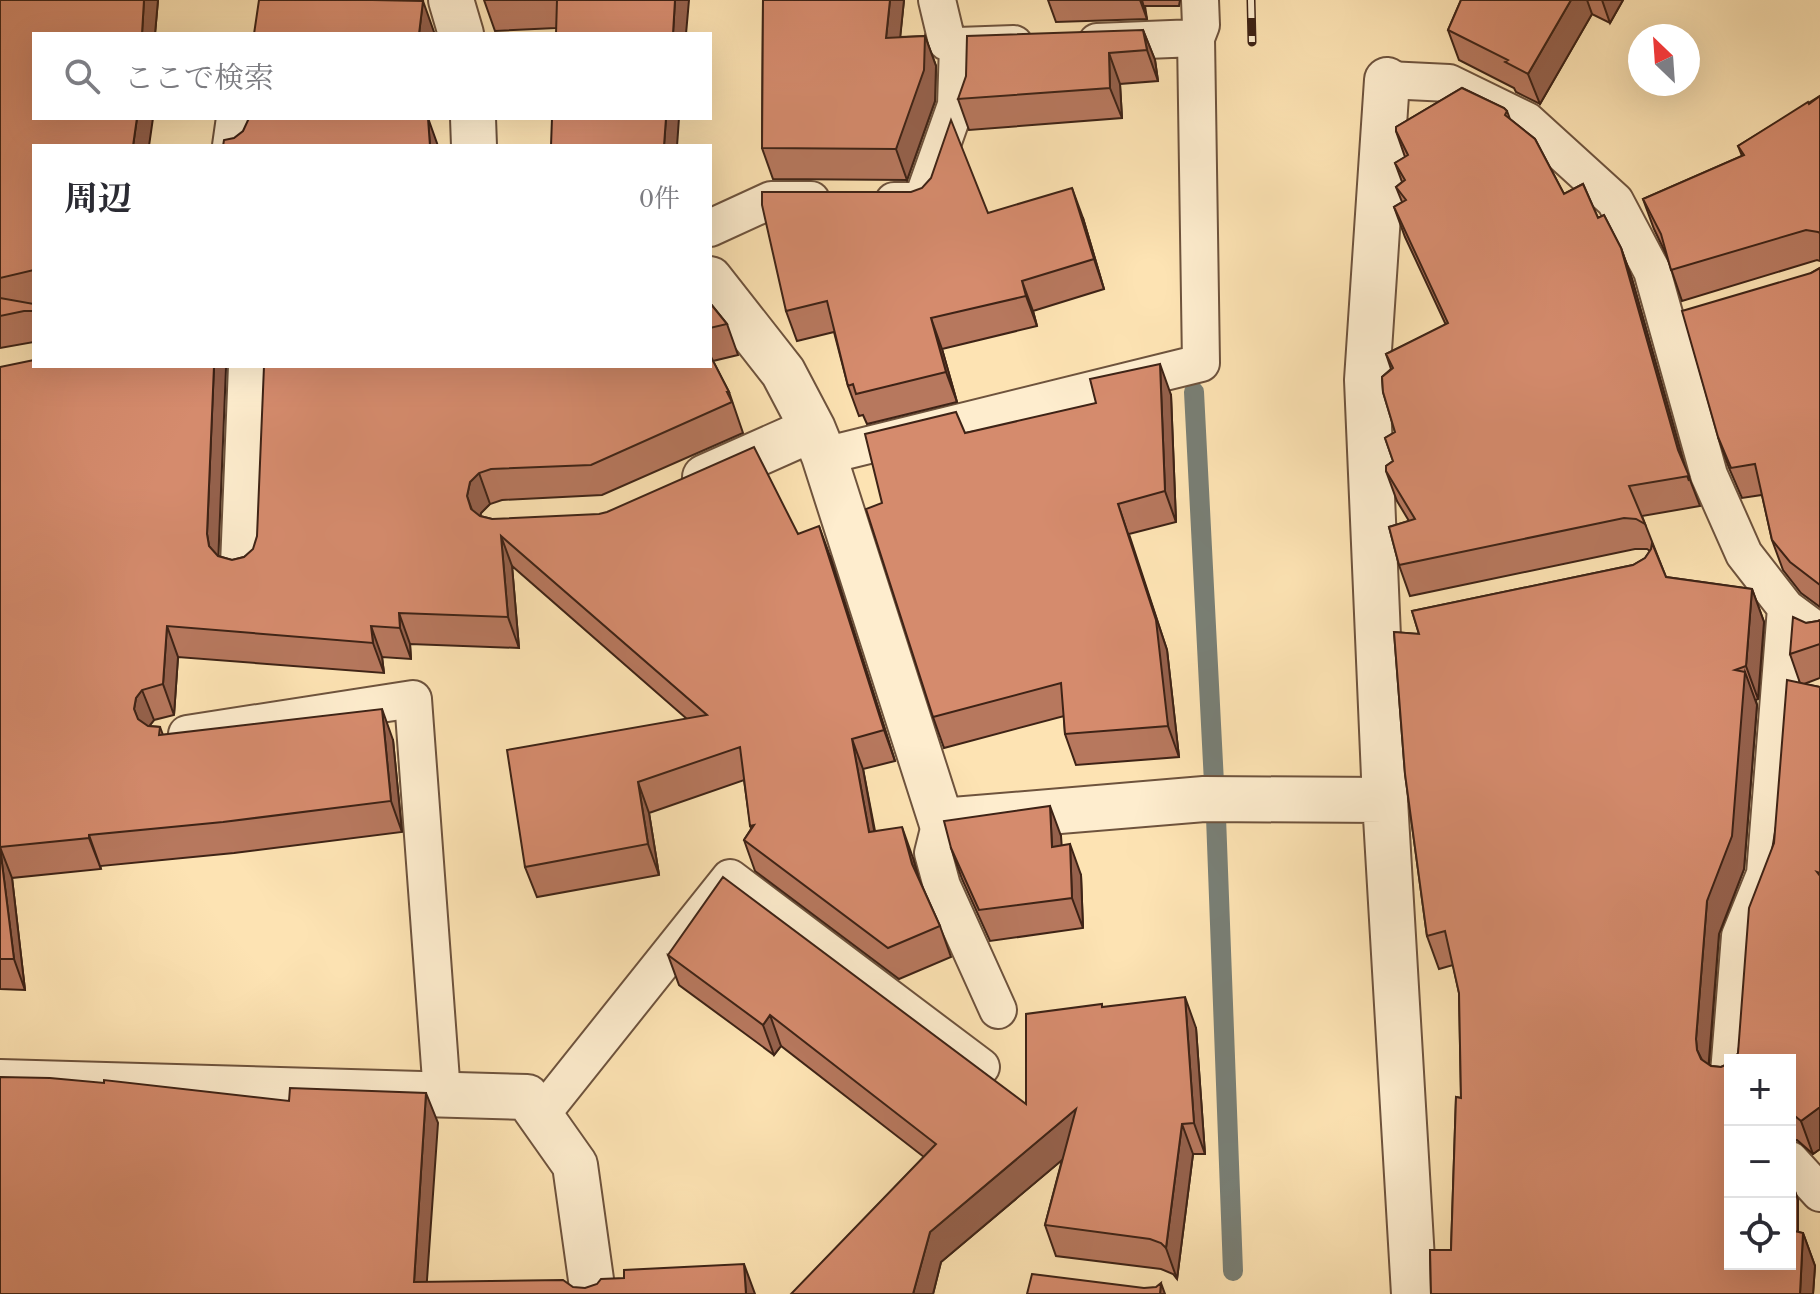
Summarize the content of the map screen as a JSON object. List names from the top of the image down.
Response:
{
  "north": "top left",
  "page": {
    "search": "ここで検索",
    "heading": ["周辺", "0件"],
    "map_buttons": ["+", "−"]
  }
}
